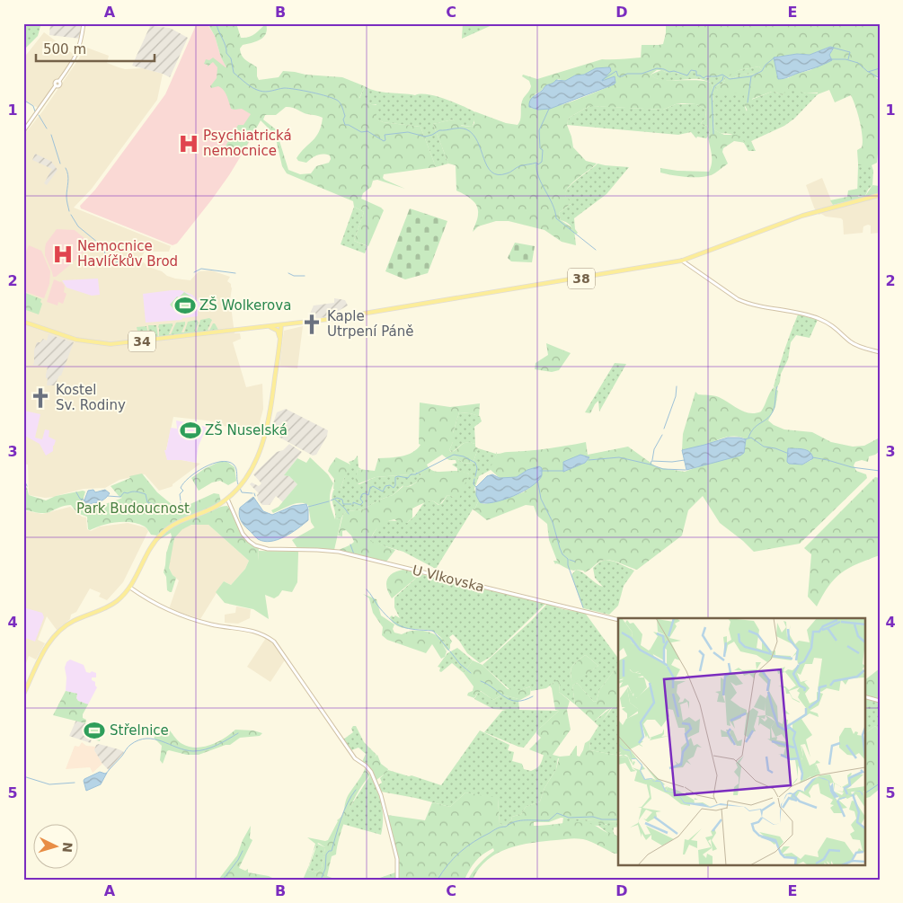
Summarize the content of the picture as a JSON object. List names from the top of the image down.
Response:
{
  "streets": {
    "main road": ["38", "34"],
    "street": ["U Vlkovska"]
  },
  "crossings": [
    ["38", "34"]
  ],
  "parks": ["Park Budoucnost"],
  "places": {
    "hospital": ["Psychiatrická nemocnice", "Nemocnice Havlíčkův Brod"],
    "sports": ["ZŠ Wolkerova", "ZŠ Nuselská", "Střelnice"],
    "church": ["Kaple Utrpení Páně", "Kostel Sv. Rodiny"]
  },
  "scale_bar": "500 m",
  "north": "right",
  "grid": {
    "columns": [
      "A",
      "B",
      "C",
      "D",
      "E"
    ],
    "rows": [
      "1",
      "2",
      "3",
      "4",
      "5"
    ]
  }
}
